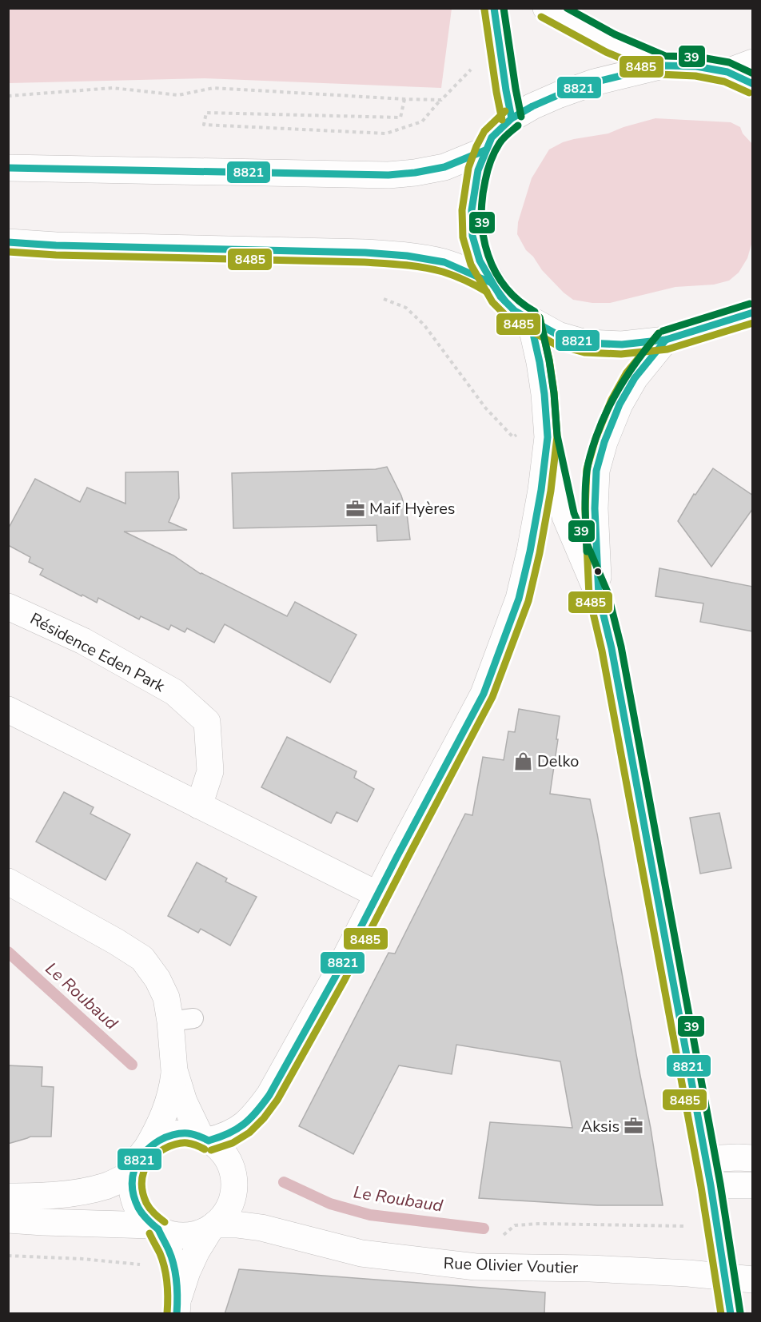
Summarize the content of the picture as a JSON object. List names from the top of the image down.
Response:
{
  "streets": {
    "main road": ["Résidence Eden Park", "Rue Olivier Voutier"]
  },
  "water": ["Le Roubaud"],
  "places": {
    "office": ["Maif Hyères", "Aksis"],
    "shop": ["Delko"]
  },
  "lines": ["transit line 8821", "transit line 39", "transit line 8485"]
}
